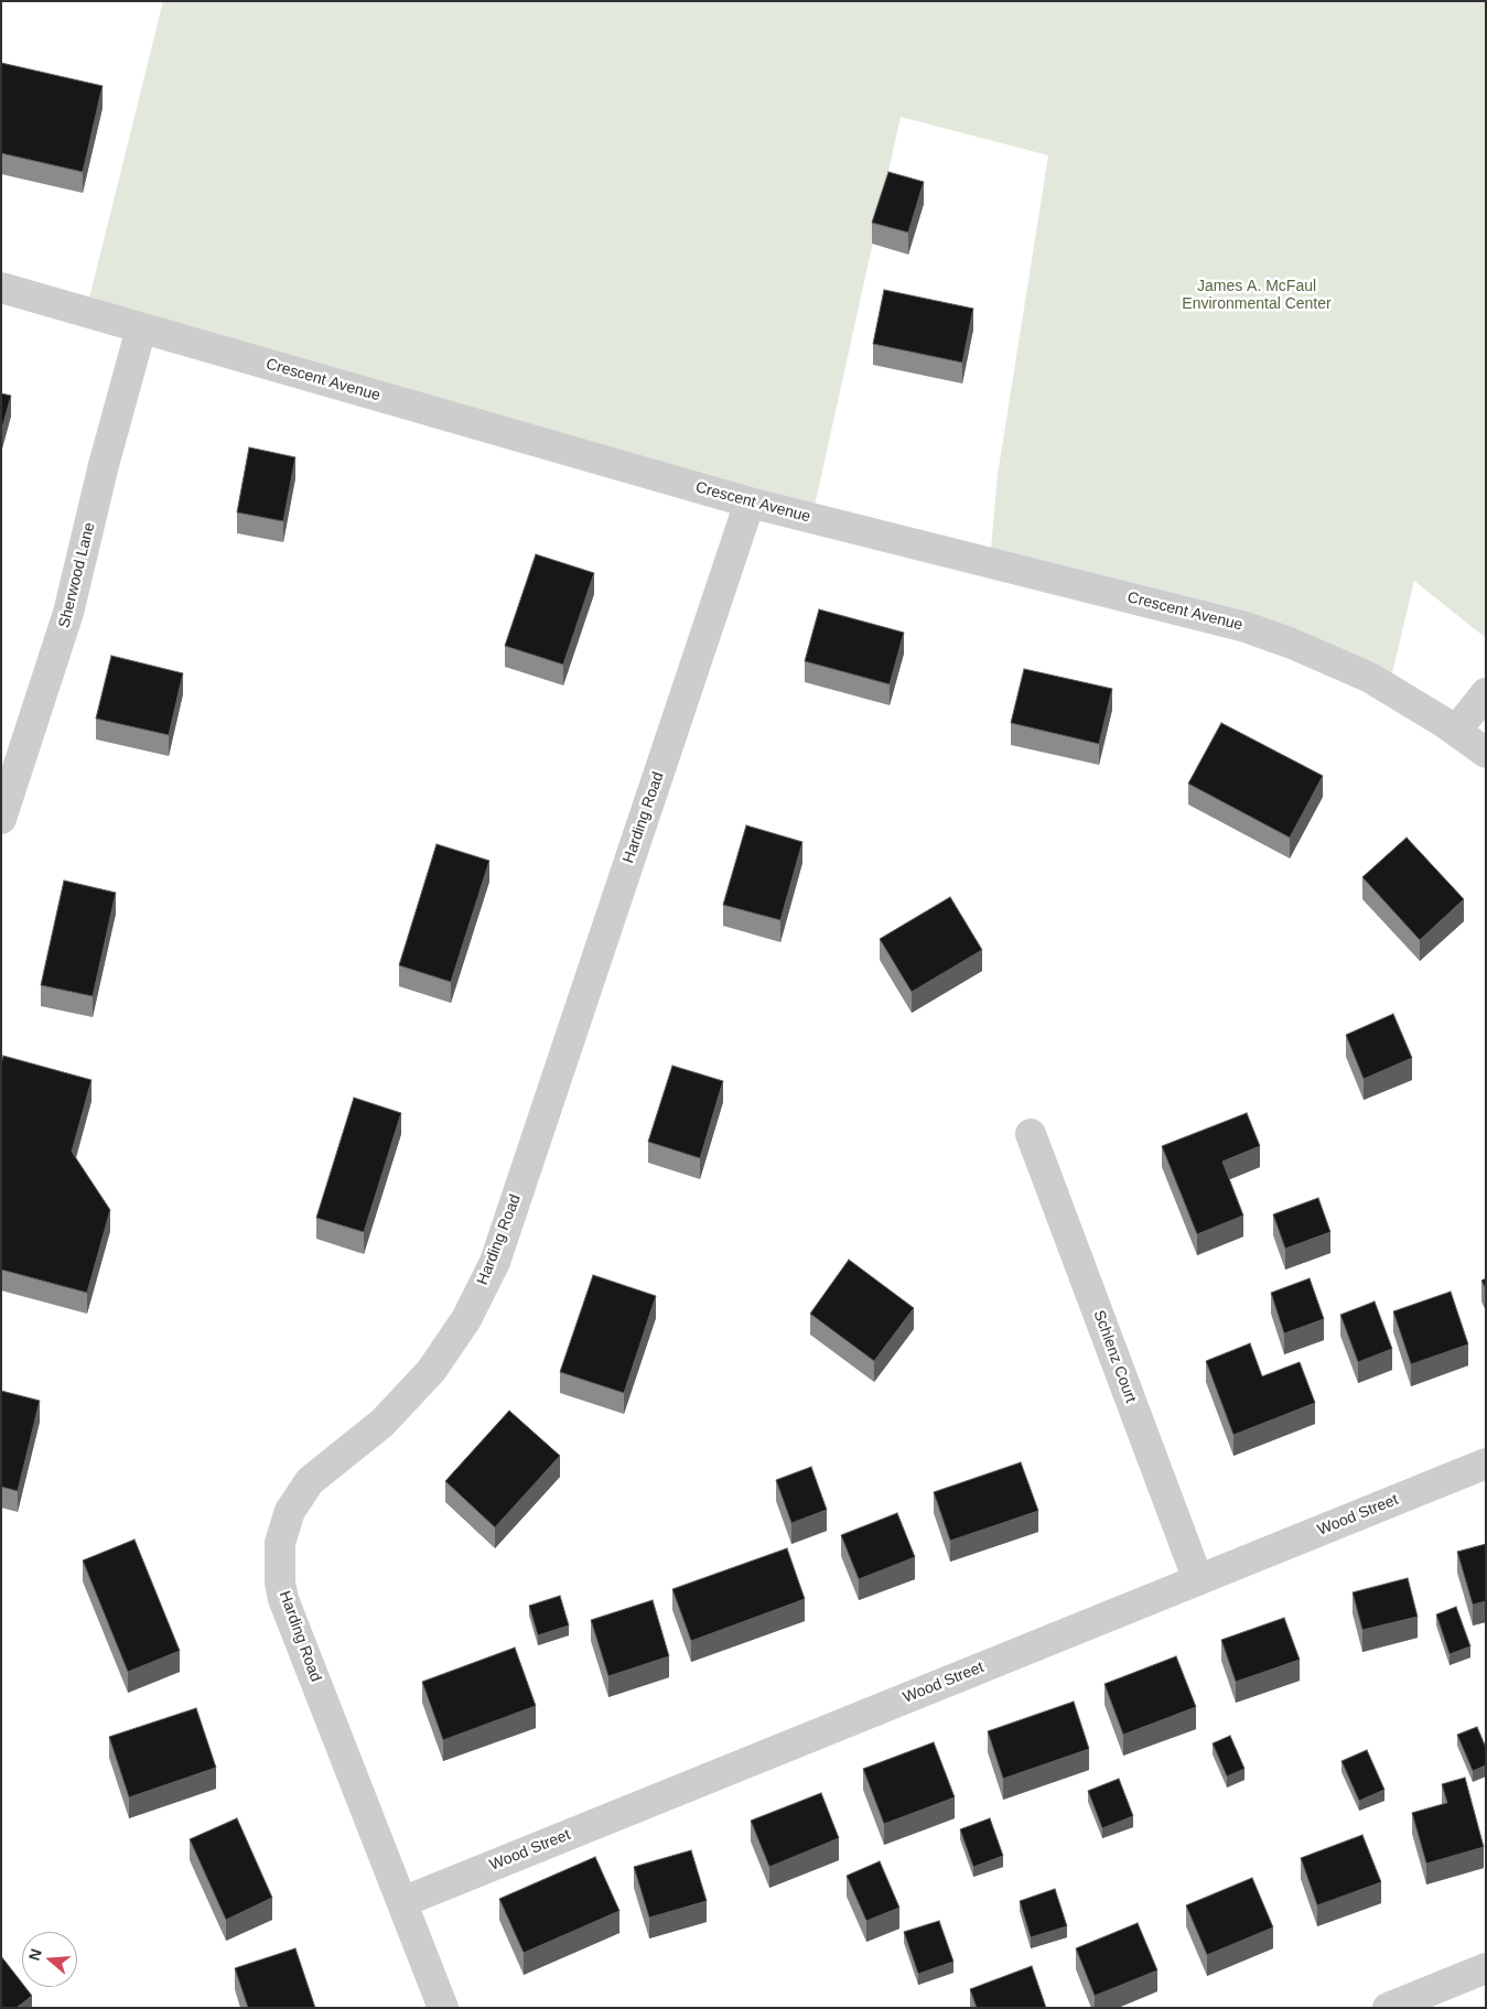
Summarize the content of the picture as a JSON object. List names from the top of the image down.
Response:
{
  "streets": {
    "street": [
      "Crescent Avenue",
      "Sherwood Lane",
      "Harding Road",
      "Schlenz Court",
      "Wood Street"
    ]
  },
  "crossings": [
    ["Crescent Avenue", "Sherwood Lane"],
    ["Crescent Avenue", "Harding Road"],
    ["Harding Road", "Wood Street"],
    ["Schlenz Court", "Wood Street"]
  ],
  "parks": ["James A. McFaul Environmental Center"],
  "north": "left"
}
